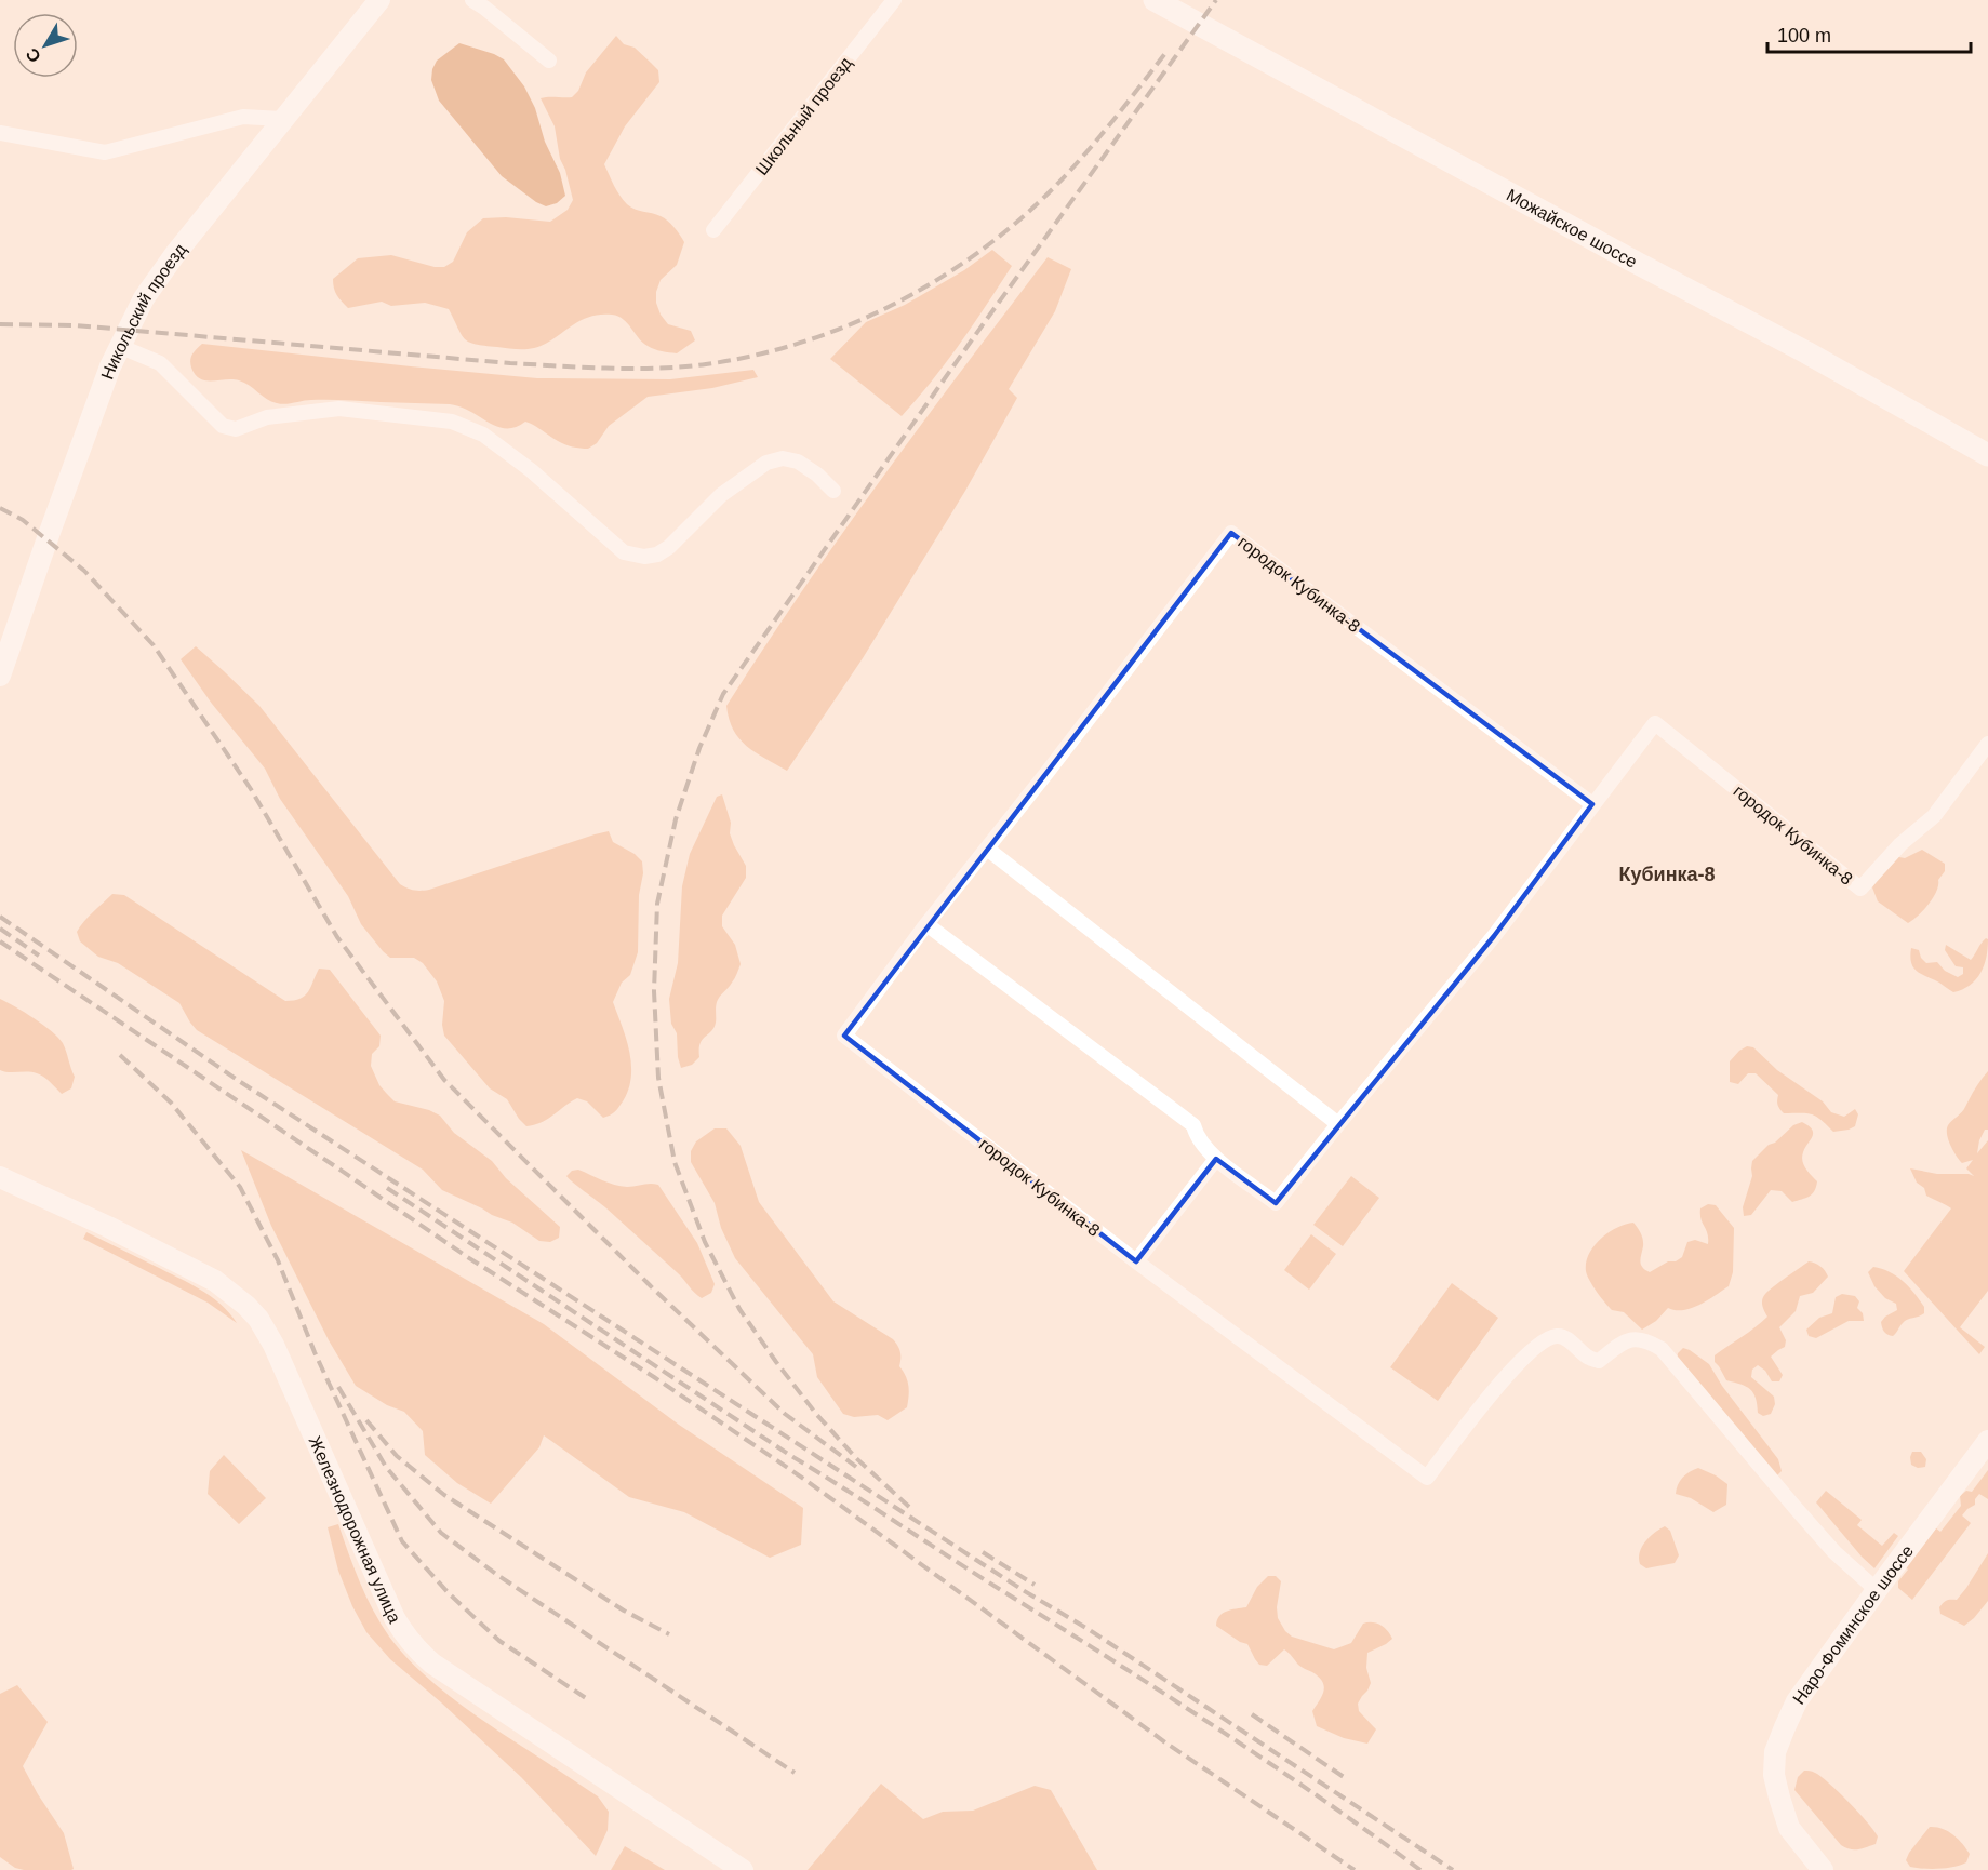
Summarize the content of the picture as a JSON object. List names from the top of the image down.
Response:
{
  "streets": {
    "main road": ["Можайское шоссе"],
    "street": [
      "Школьный проезд",
      "Никольский проезд",
      "городок Кубинка-8",
      "Железнодорожная улица",
      "Наро-Фоминское шоссе"
    ]
  },
  "crossings": [
    ["городок Кубинка-8", "Наро-Фоминское шоссе"]
  ],
  "districts": ["Кубинка-8"],
  "scale_bar": "100 m",
  "north": "bottom left"
}
